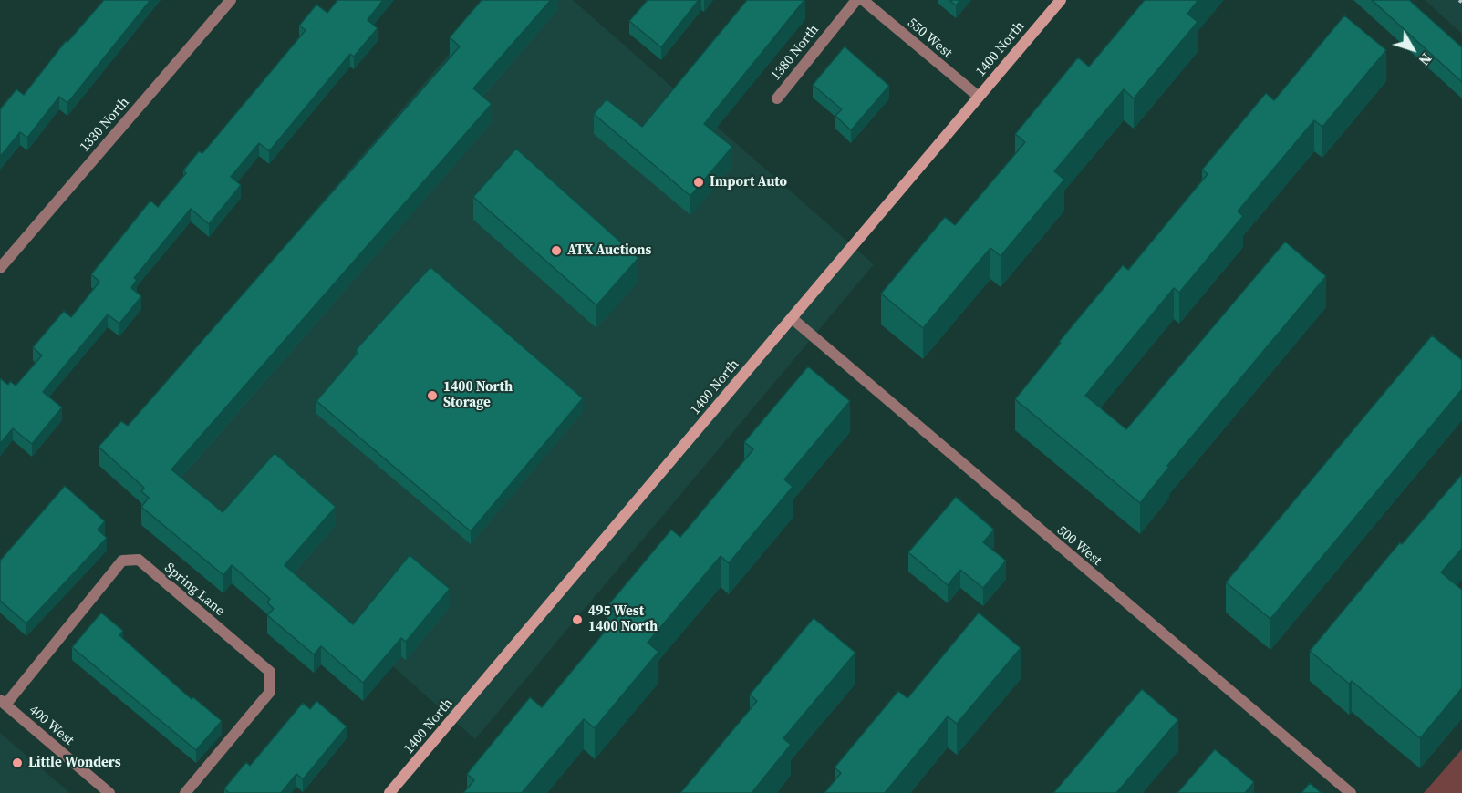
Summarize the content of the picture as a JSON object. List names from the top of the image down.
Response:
{
  "streets": {
    "main road": ["1400 North"],
    "street": [
      "550 West",
      "1380 North",
      "1330 North",
      "500 West",
      "Spring Lane",
      "400 West"
    ]
  },
  "crossings": [
    ["550 West", "1400 North"],
    ["1400 North", "500 West"],
    ["Spring Lane", "400 West"]
  ],
  "places": [
    "Import Auto",
    "ATX Auctions",
    "1400 North Storage",
    "495 West 1400 North",
    "Little Wonders"
  ],
  "north": "bottom right"
}
